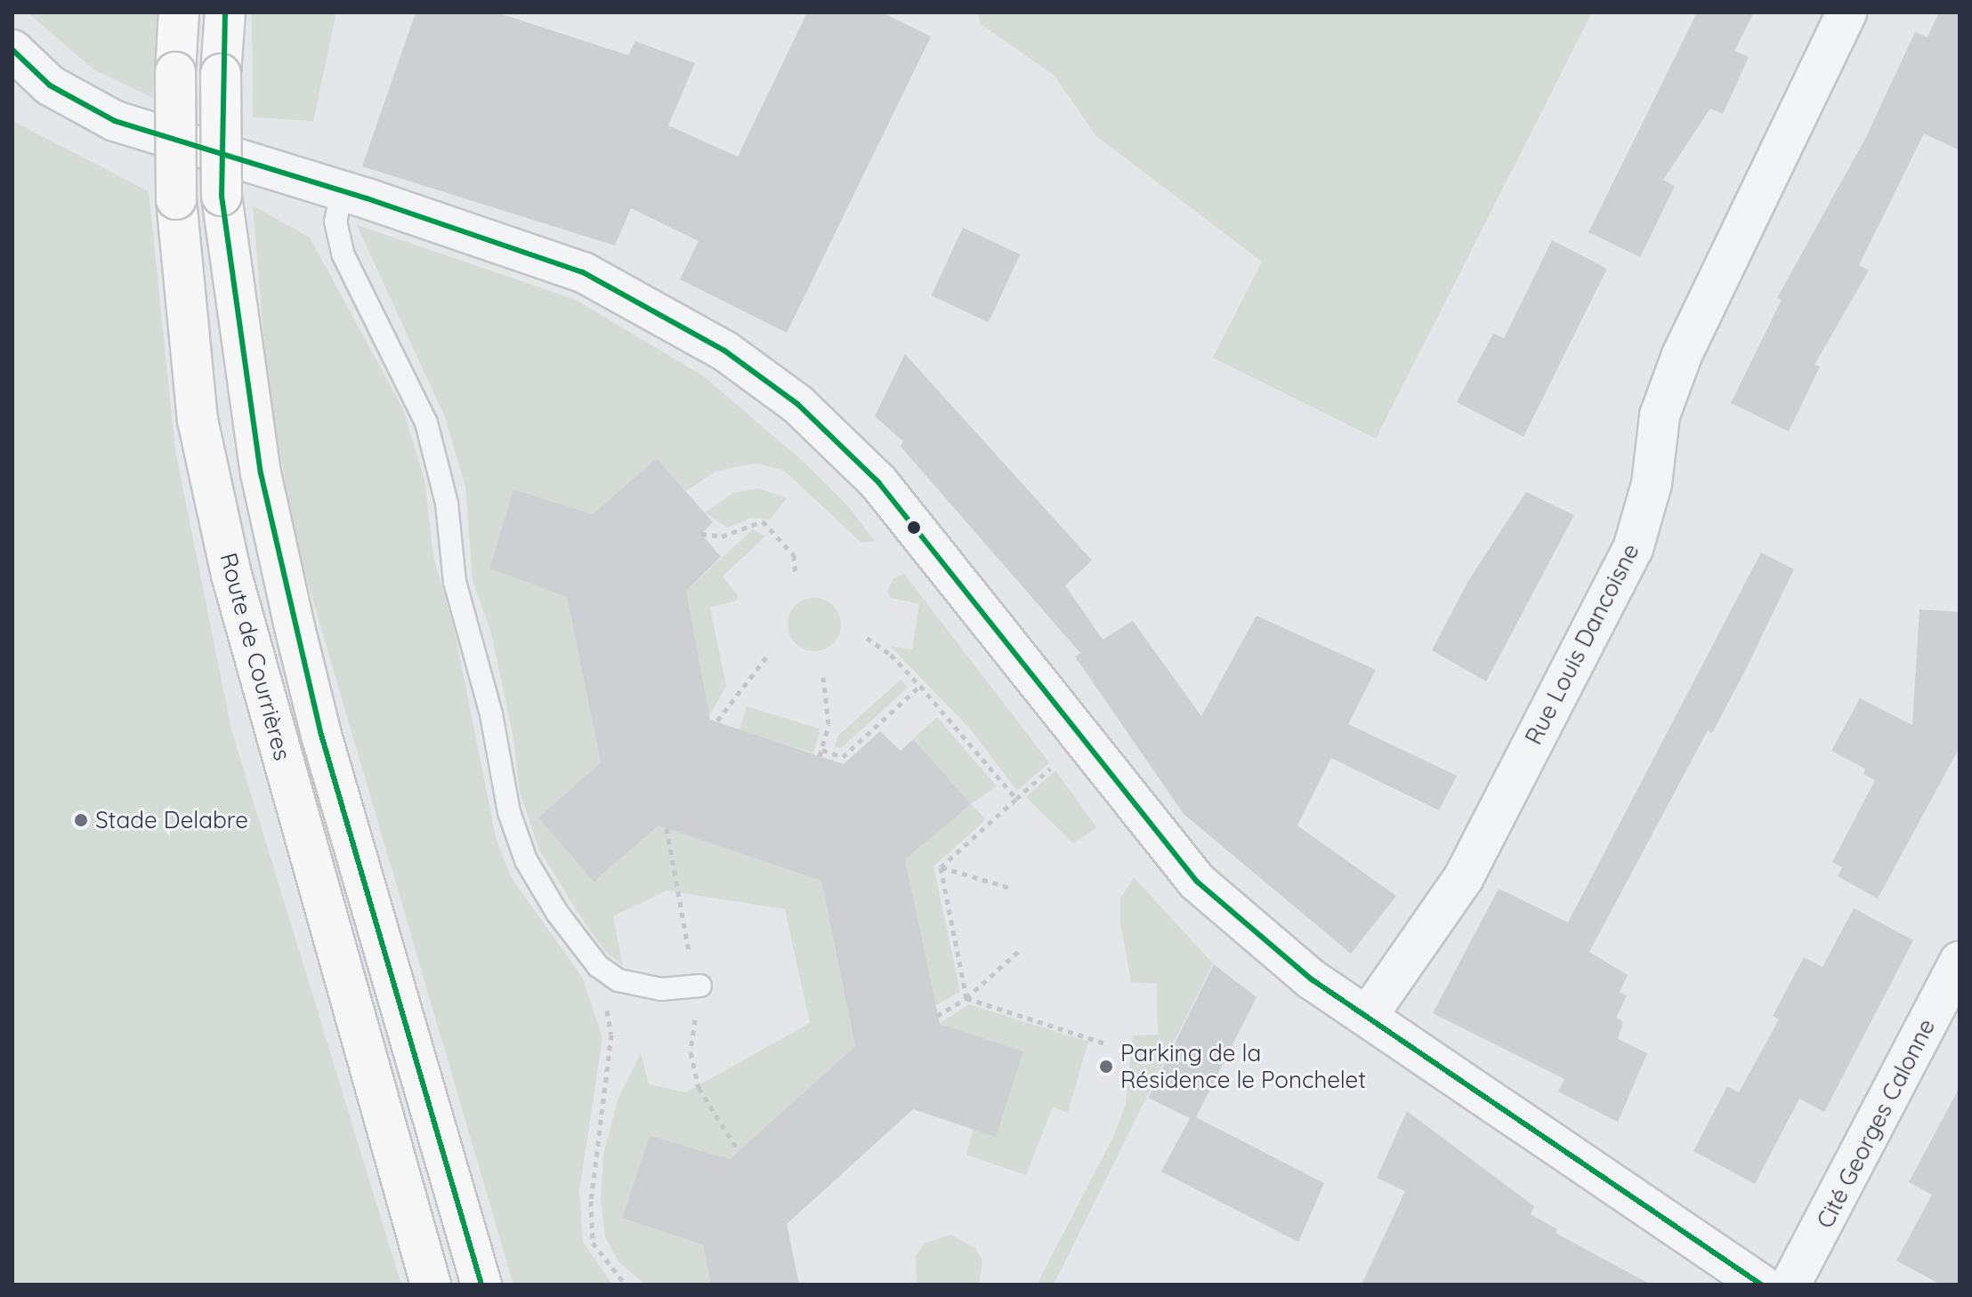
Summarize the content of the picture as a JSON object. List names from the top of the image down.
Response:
{
  "streets": {
    "main road": ["Route de Courrières"],
    "street": ["Rue Louis Dancoisne", "Cité Georges Calonne"]
  },
  "places": ["Stade Delabre", "Parking de la Résidence le Ponchelet"]
}
